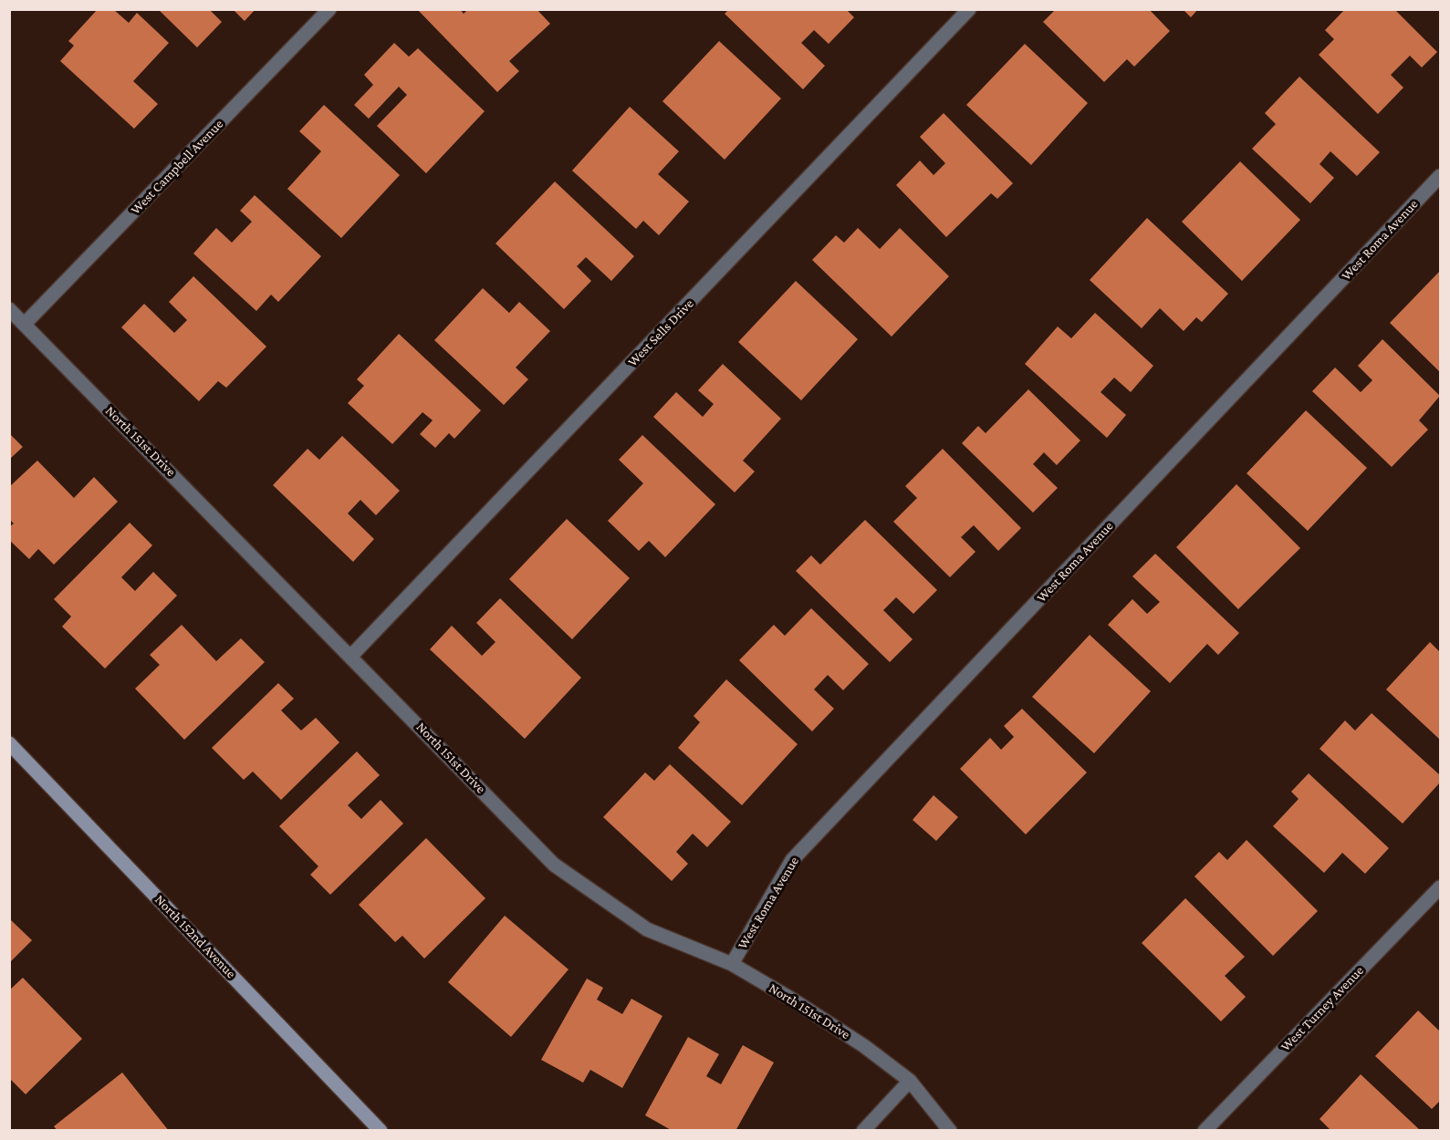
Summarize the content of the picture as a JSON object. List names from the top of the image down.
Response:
{
  "streets": {
    "street": [
      "West Campbell Avenue",
      "West Roma Avenue",
      "West Sells Drive",
      "North 151st Drive",
      "North 152nd Avenue",
      "West Turney Avenue"
    ]
  },
  "crossings": [
    ["West Campbell Avenue", "North 151st Drive"],
    ["West Roma Avenue", "North 151st Drive"],
    ["West Sells Drive", "North 151st Drive"]
  ]
}
